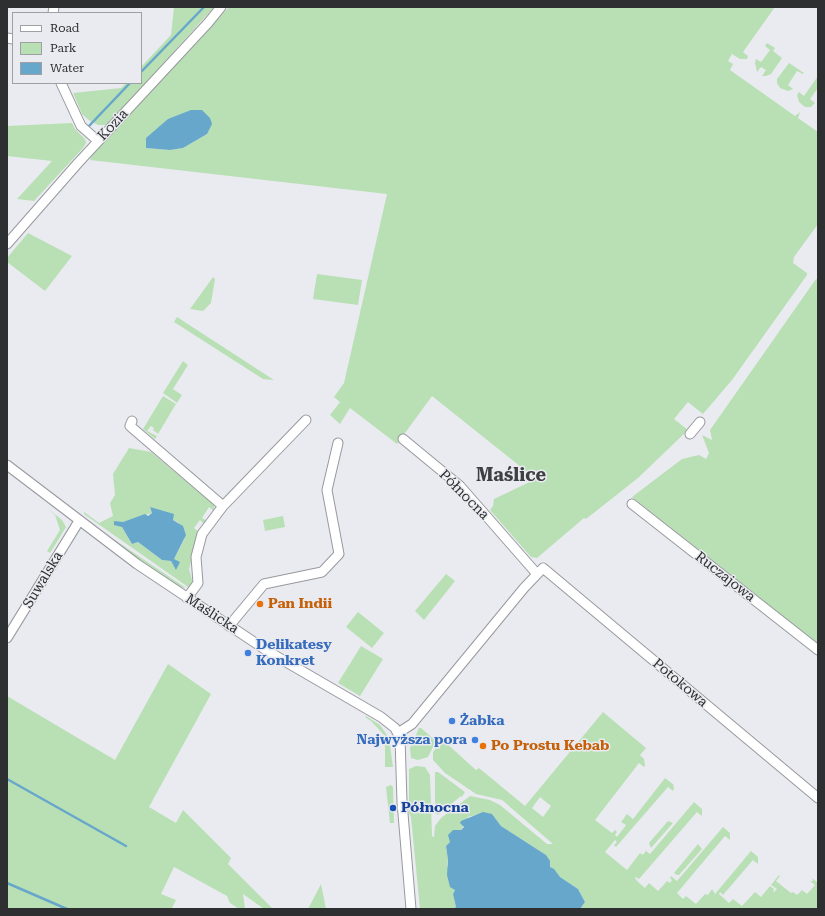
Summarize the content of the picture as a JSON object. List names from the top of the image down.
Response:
{
  "streets": {
    "street": [
      "Kozia",
      "Północna",
      "Ruczajowa",
      "Suwalska",
      "Maślicka",
      "Potokowa"
    ]
  },
  "crossings": [
    ["Północna", "Potokowa"],
    ["Suwalska", "Maślicka"]
  ],
  "districts": ["Maślice"],
  "places": [
    "Pan Indii",
    "Delikatesy Konkret",
    "Żabka",
    "Najwyższa pora",
    "Po Prostu Kebab",
    "Północna"
  ],
  "legend": ["Road", "Park", "Water"]
}
